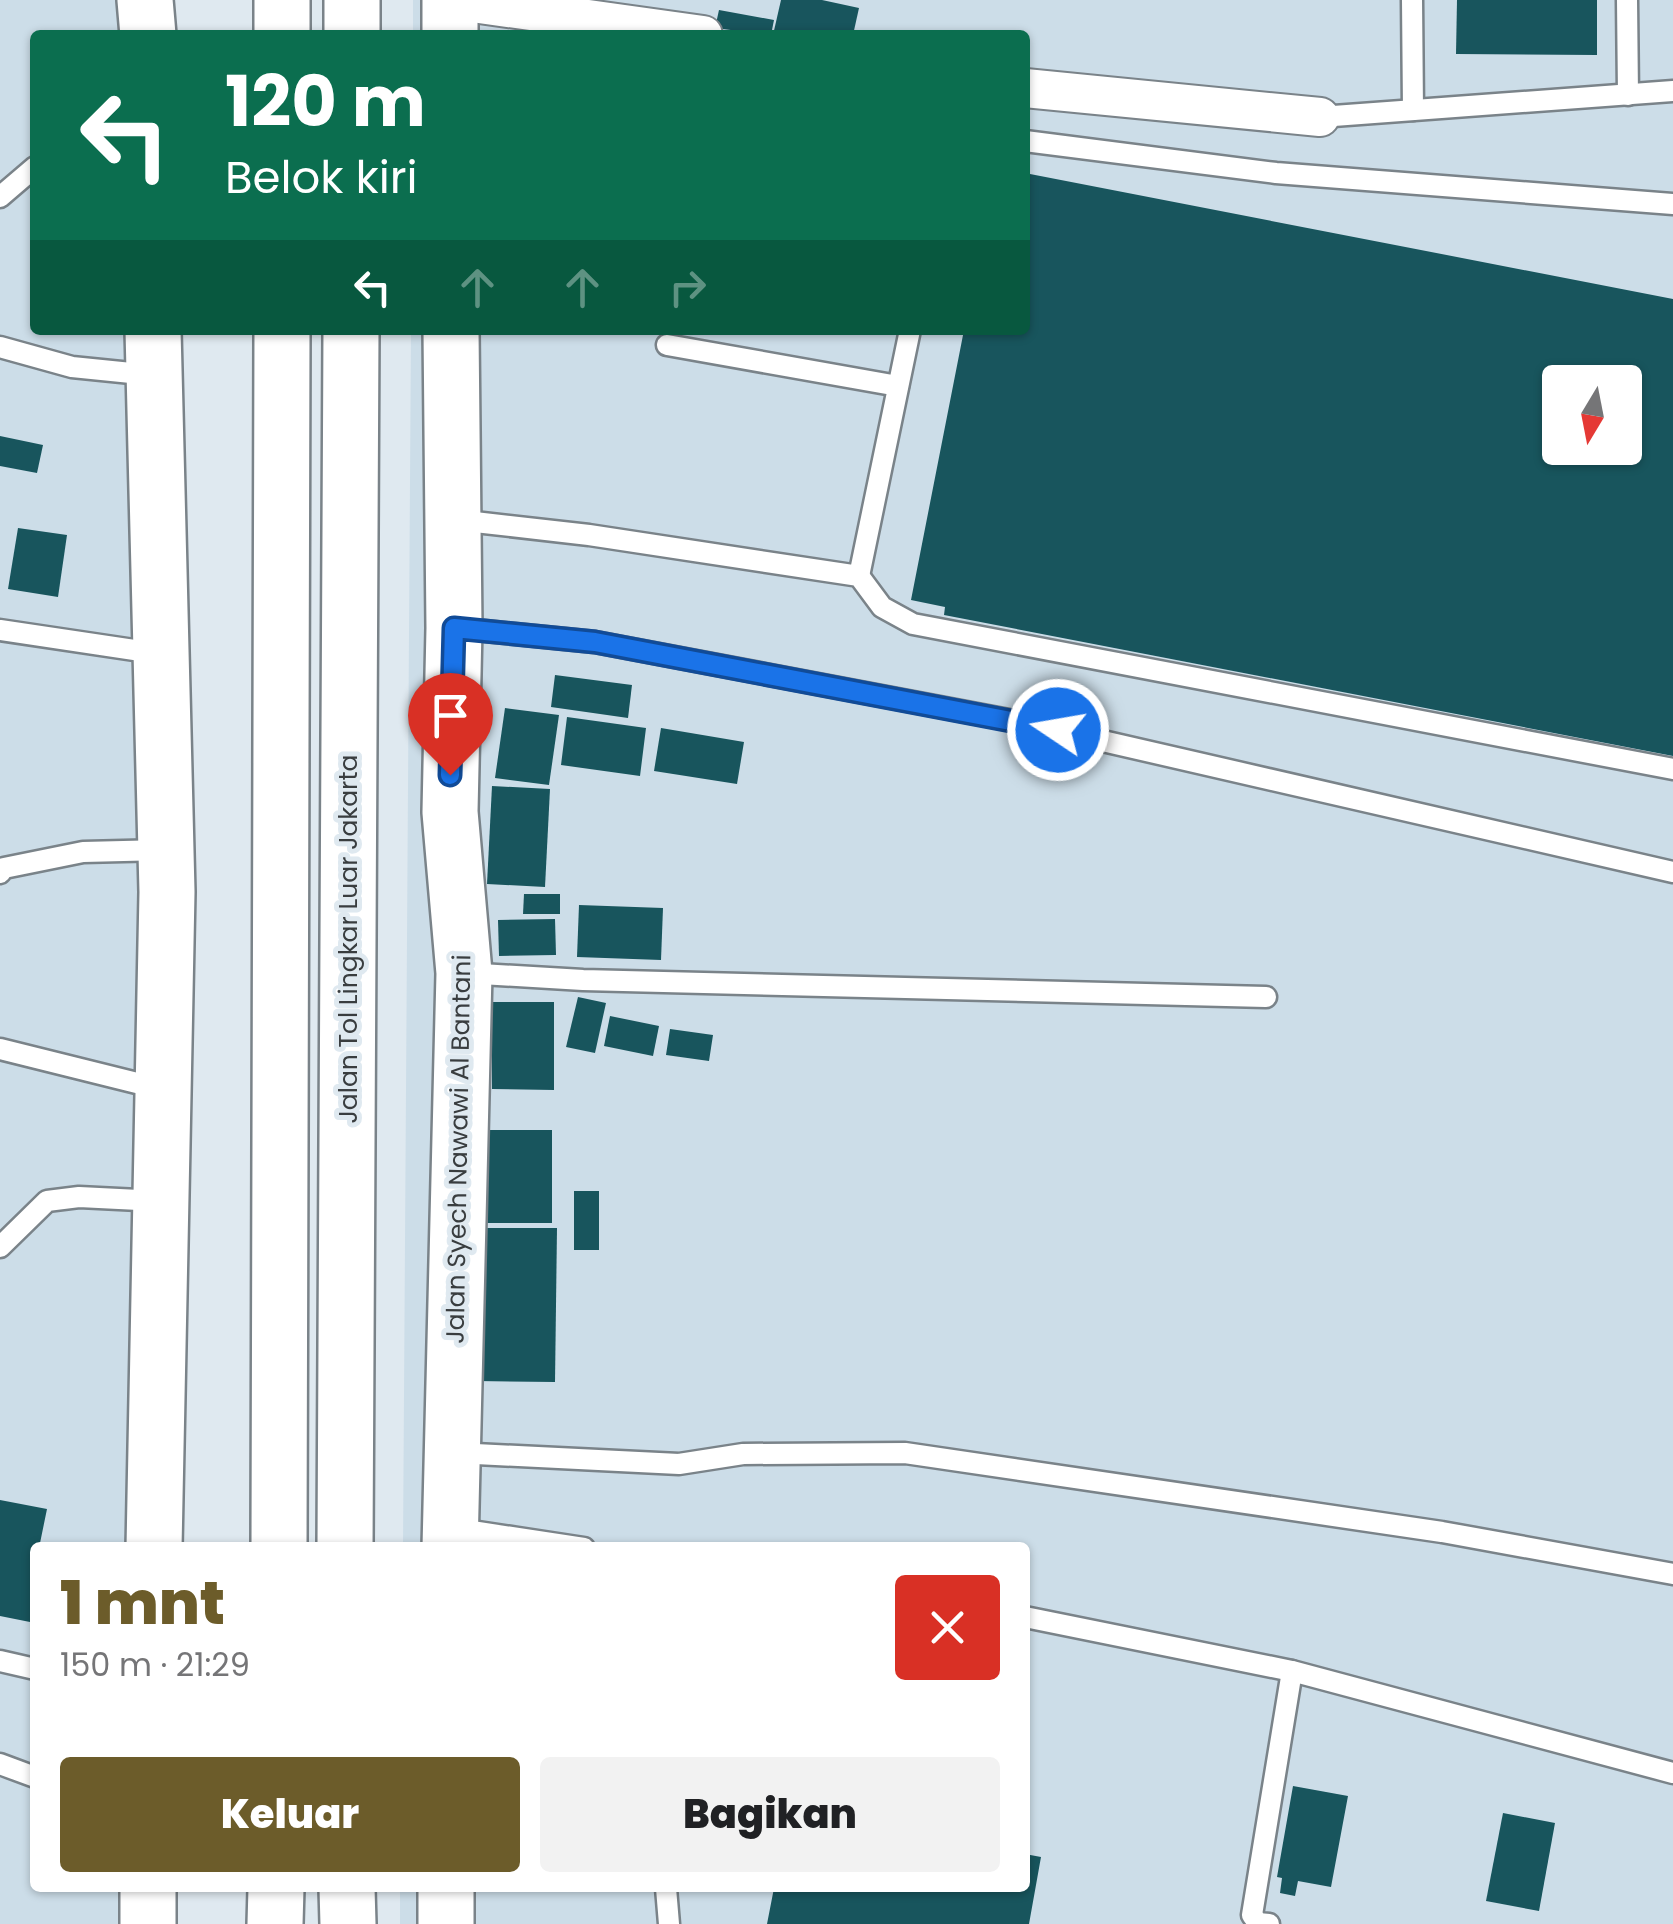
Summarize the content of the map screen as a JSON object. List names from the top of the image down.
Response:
{
  "streets": {
    "highway": ["Jalan Tol Lingkar Luar Jakarta", "Jalan Syech Nawawi Al Bantani"]
  },
  "north": "bottom",
  "page": {
    "turn": ["120 m", "Belok kiri"],
    "heading": ["1 mnt", "150 m · 21:29"],
    "buttons": ["Keluar", "Bagikan"]
  }
}
